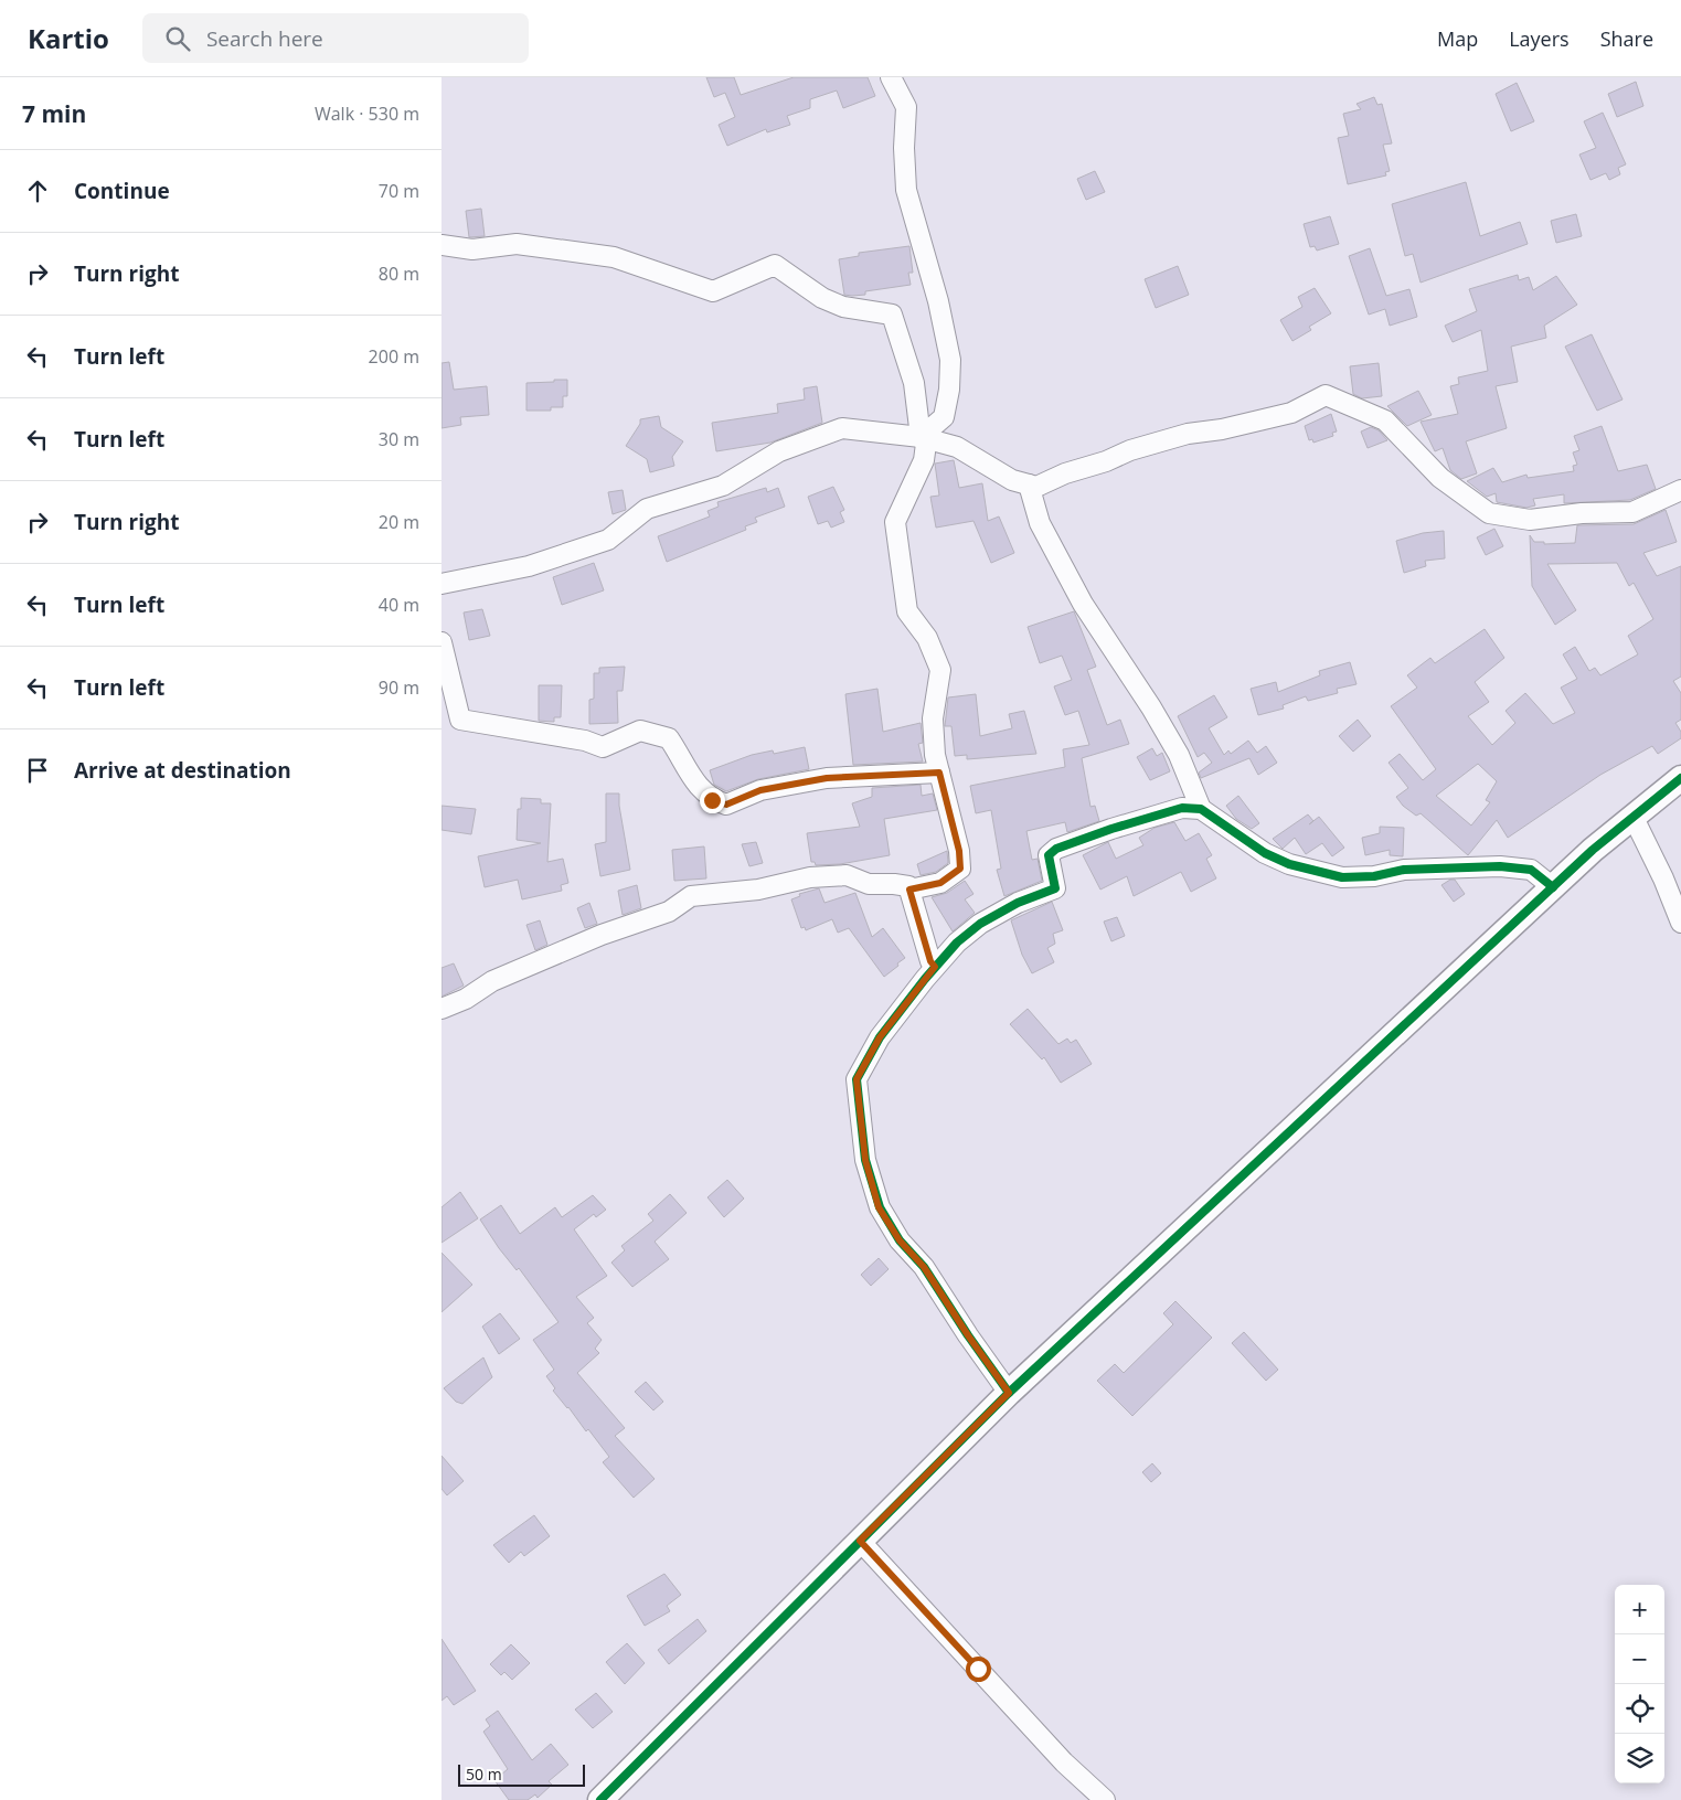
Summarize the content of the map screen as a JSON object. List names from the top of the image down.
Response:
{
  "scale_bar": "50 m",
  "page": {
    "header": "Kartio",
    "search": "Search here",
    "nav": ["Map", "Layers", "Share"],
    "heading": ["7 min", "Walk · 530 m"],
    "list": [
      ["Continue", "70 m"],
      ["Turn right", "80 m"],
      ["Turn left", "200 m"],
      ["Turn left", "30 m"],
      ["Turn right", "20 m"],
      ["Turn left", "40 m"],
      ["Turn left", "90 m"],
      "Arrive at destination"
    ],
    "map_buttons": ["+", "−"],
    "scale": "50 m"
  }
}
